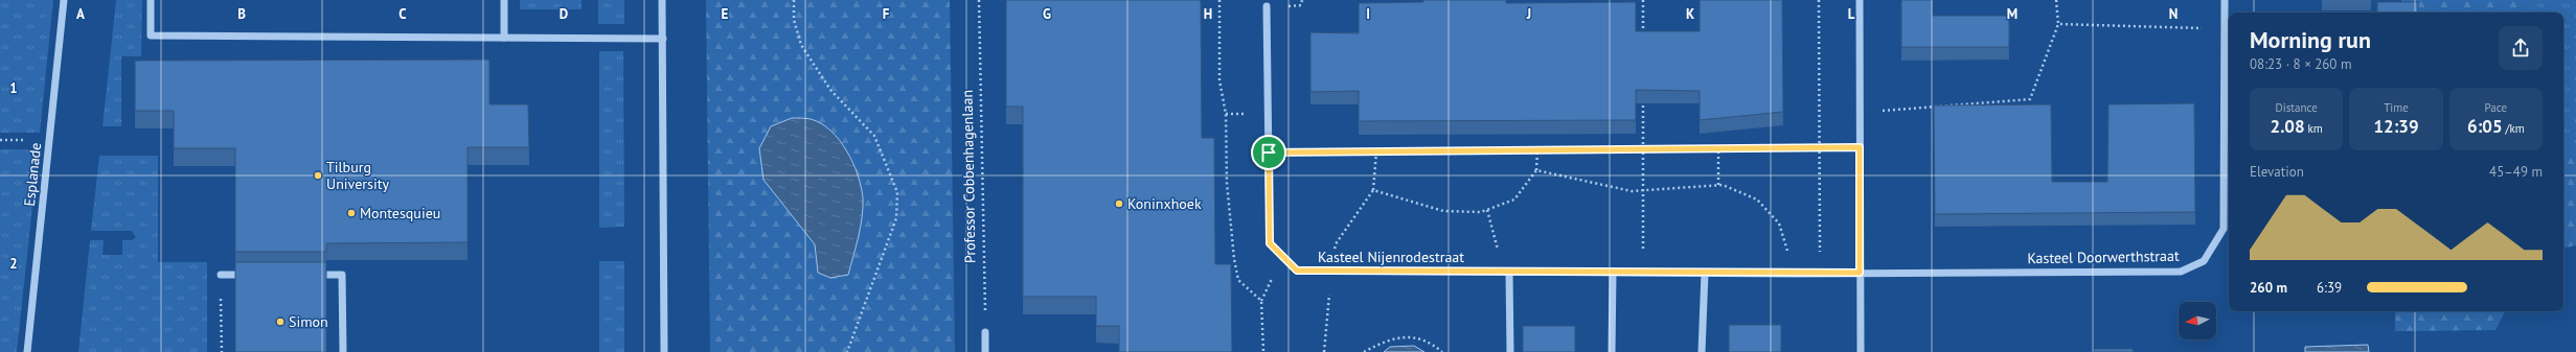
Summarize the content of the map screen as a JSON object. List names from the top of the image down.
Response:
{
  "streets": {
    "street": ["Esplanade", "Kasteel Nijenrodestraat", "Kasteel Doorwerthstraat"],
    "path": ["Professor Cobbenhagenlaan"]
  },
  "crossings": [
    ["Kasteel Nijenrodestraat", "Kasteel Doorwerthstraat"]
  ],
  "places": [
    "Tilburg University",
    "Koninxhoek",
    "Montesquieu",
    "Simon"
  ],
  "north": "left",
  "page": {
    "heading": ["Morning run", "08:23 · 8 × 260 m"],
    "stats": [
      ["Distance", "2.08 km"],
      ["Time", "12:39"],
      ["Pace", "6:05 /km"]
    ],
    "chart": ["Elevation", "45–49 m"],
    "list": [
      {
        "name": "260 m",
        "note": "6:39"
      }
    ]
  },
  "grid": {
    "columns": [
      "A",
      "B",
      "C",
      "D",
      "E",
      "F",
      "G",
      "H",
      "I",
      "J",
      "K",
      "L",
      "M",
      "N"
    ],
    "rows": ["1", "2"]
  }
}
